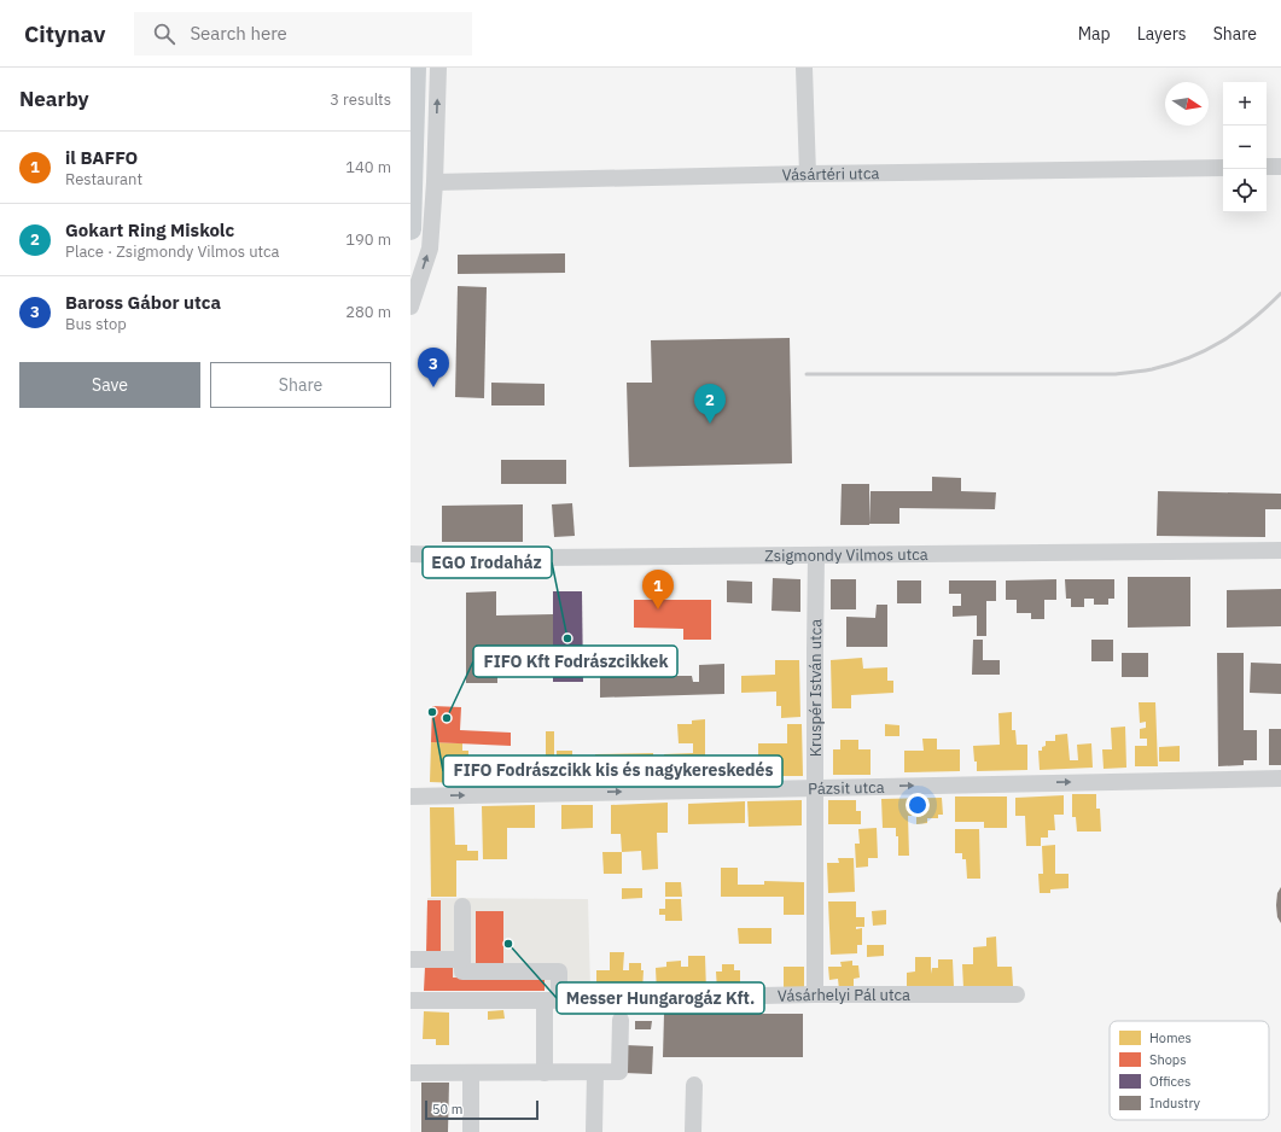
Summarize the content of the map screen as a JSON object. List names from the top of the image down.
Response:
{
  "streets": {
    "street": [
      "Vásártéri utca",
      "Zsigmondy Vilmos utca",
      "Kruspér István utca",
      "Pázsit utca",
      "Vásárhelyi Pál utca"
    ]
  },
  "crossings": [
    ["Zsigmondy Vilmos utca", "Kruspér István utca"],
    ["Kruspér István utca", "Pázsit utca"],
    ["Kruspér István utca", "Vásárhelyi Pál utca"]
  ],
  "one_way": ["Pázsit utca"],
  "places": [
    "EGO Irodaház",
    "FIFO Fodrászcikk kis és nagykereskedés",
    "FIFO Kft Fodrászcikkek",
    "Messer Hungarogáz Kft."
  ],
  "legend": [
    "Homes",
    "Shops",
    "Offices",
    "Industry"
  ],
  "scale_bar": "50 m",
  "north": "right",
  "page": {
    "header": "Citynav",
    "search": "Search here",
    "nav": ["Map", "Layers", "Share"],
    "heading": ["Nearby", "3 results"],
    "map_buttons": ["+", "−"],
    "list": [
      {
        "mark": "1",
        "name": "il BAFFO",
        "note": "Restaurant",
        "value": "140 m"
      },
      {
        "mark": "2",
        "name": "Gokart Ring Miskolc",
        "note": "Place · Zsigmondy Vilmos utca",
        "value": "190 m"
      },
      {
        "mark": "3",
        "name": "Baross Gábor utca",
        "note": "Bus stop",
        "value": "280 m"
      }
    ],
    "buttons": ["Save", "Share"],
    "pins": ["3", "2", "1"],
    "scale": "50 m"
  }
}
